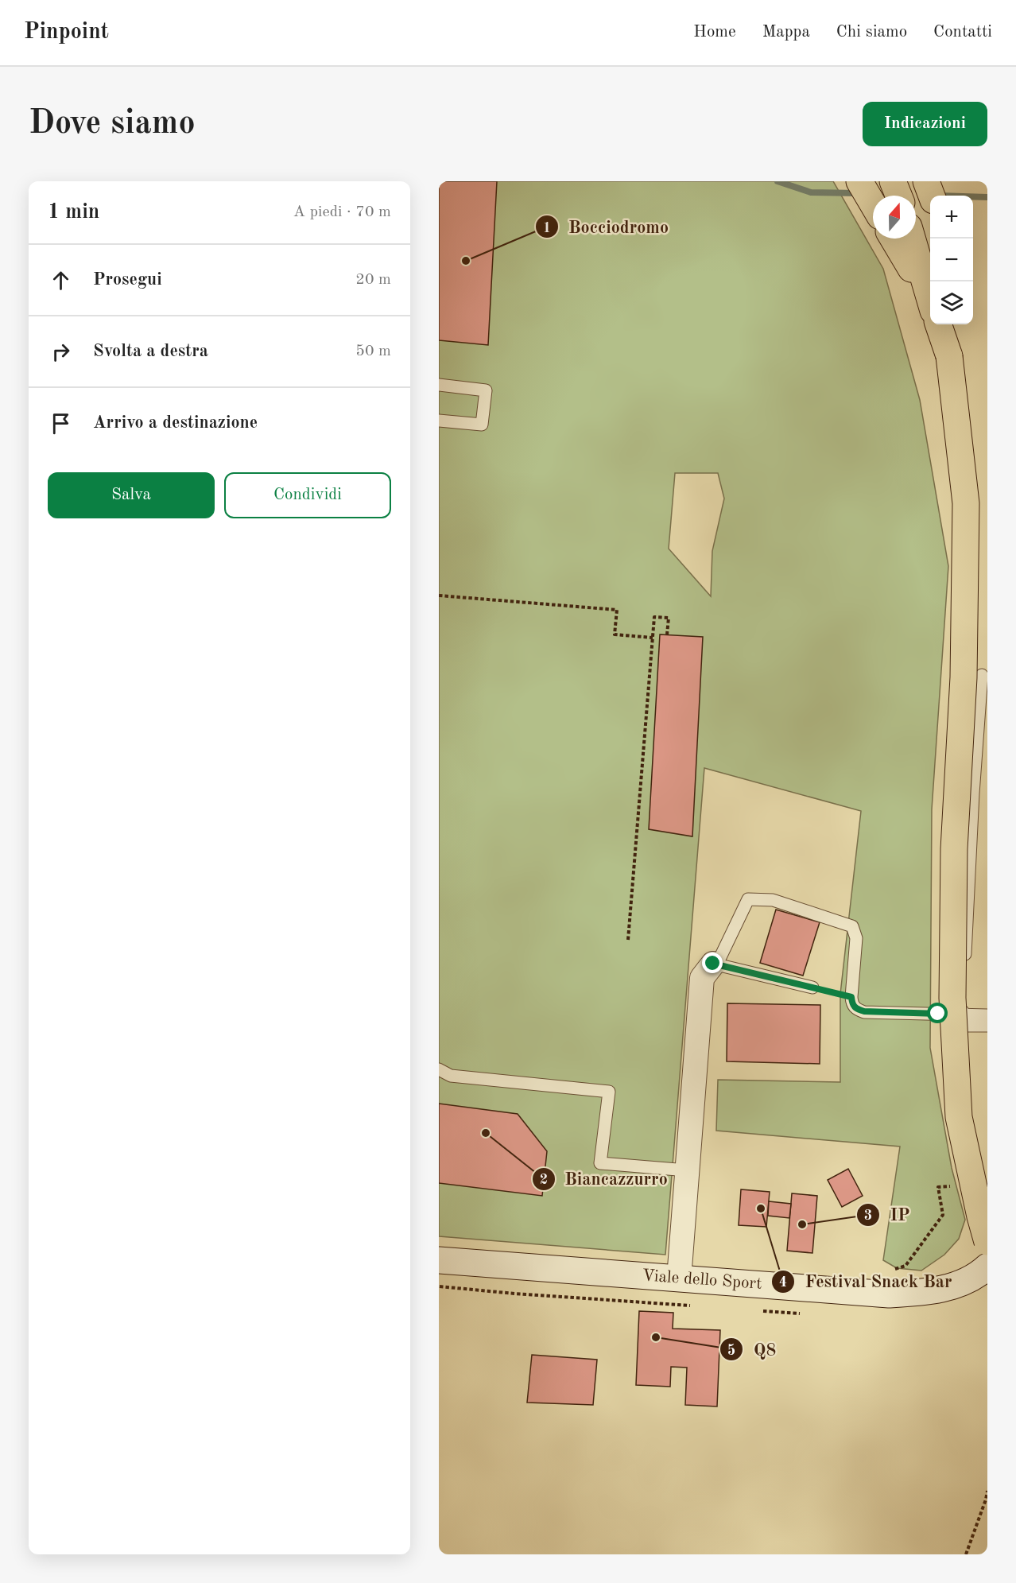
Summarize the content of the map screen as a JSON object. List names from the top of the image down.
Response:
{
  "streets": {
    "street": ["Viale dello Sport"]
  },
  "places": [
    "Bocciodromo",
    "Biancazzurro",
    "Festival Snack Bar",
    "IP",
    "Q8"
  ],
  "north": "top",
  "page": {
    "header": "Pinpoint",
    "nav": [
      "Home",
      "Mappa",
      "Chi siamo",
      "Contatti"
    ],
    "buttons": [
      "Indicazioni",
      ["Salva", "Condividi"]
    ],
    "title": "Dove siamo",
    "heading": ["1 min", "A piedi · 70 m"],
    "map_buttons": ["+", "−"],
    "list": [
      ["Prosegui", "20 m"],
      ["Svolta a destra", "50 m"],
      "Arrivo a destinazione"
    ]
  }
}
